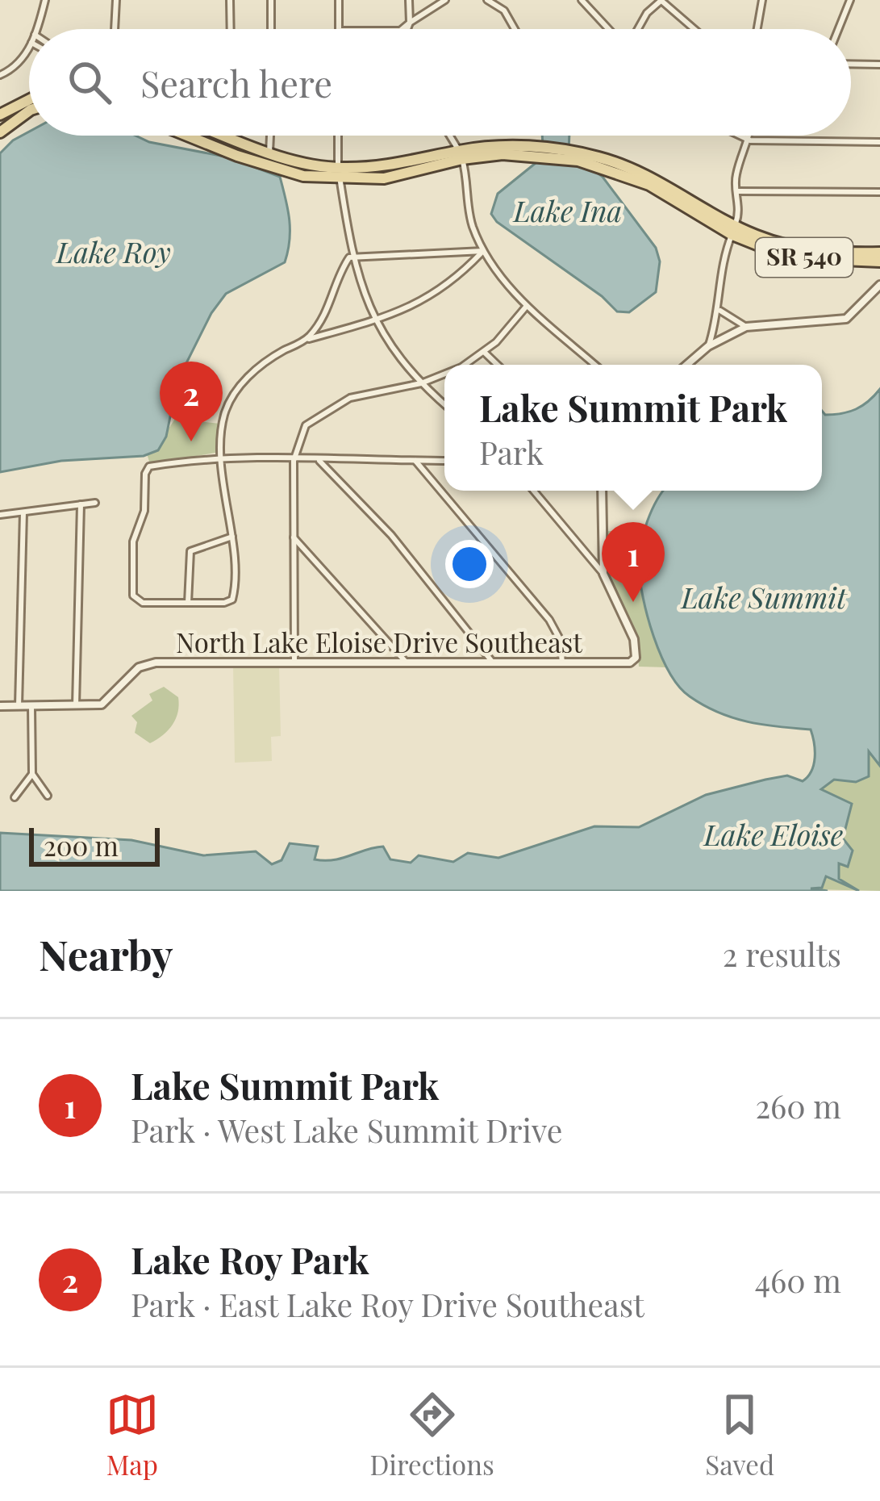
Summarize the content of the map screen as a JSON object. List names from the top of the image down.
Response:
{
  "streets": {
    "main road": ["SR 540"],
    "street": ["North Lake Eloise Drive Southeast"]
  },
  "water": [
    "Lake Ina",
    "Lake Roy",
    "Lake Summit",
    "Lake Eloise"
  ],
  "scale_bar": "200 m",
  "page": {
    "search": "Search here",
    "pins": ["2", "1"],
    "popup": ["Lake Summit Park", "Park"],
    "scale": "200 m",
    "heading": ["Nearby", "2 results"],
    "list": [
      {
        "mark": "1",
        "name": "Lake Summit Park",
        "note": "Park · West Lake Summit Drive",
        "value": "260 m"
      },
      {
        "mark": "2",
        "name": "Lake Roy Park",
        "note": "Park · East Lake Roy Drive Southeast",
        "value": "460 m"
      }
    ],
    "nav": ["Map", "Directions", "Saved"]
  }
}
